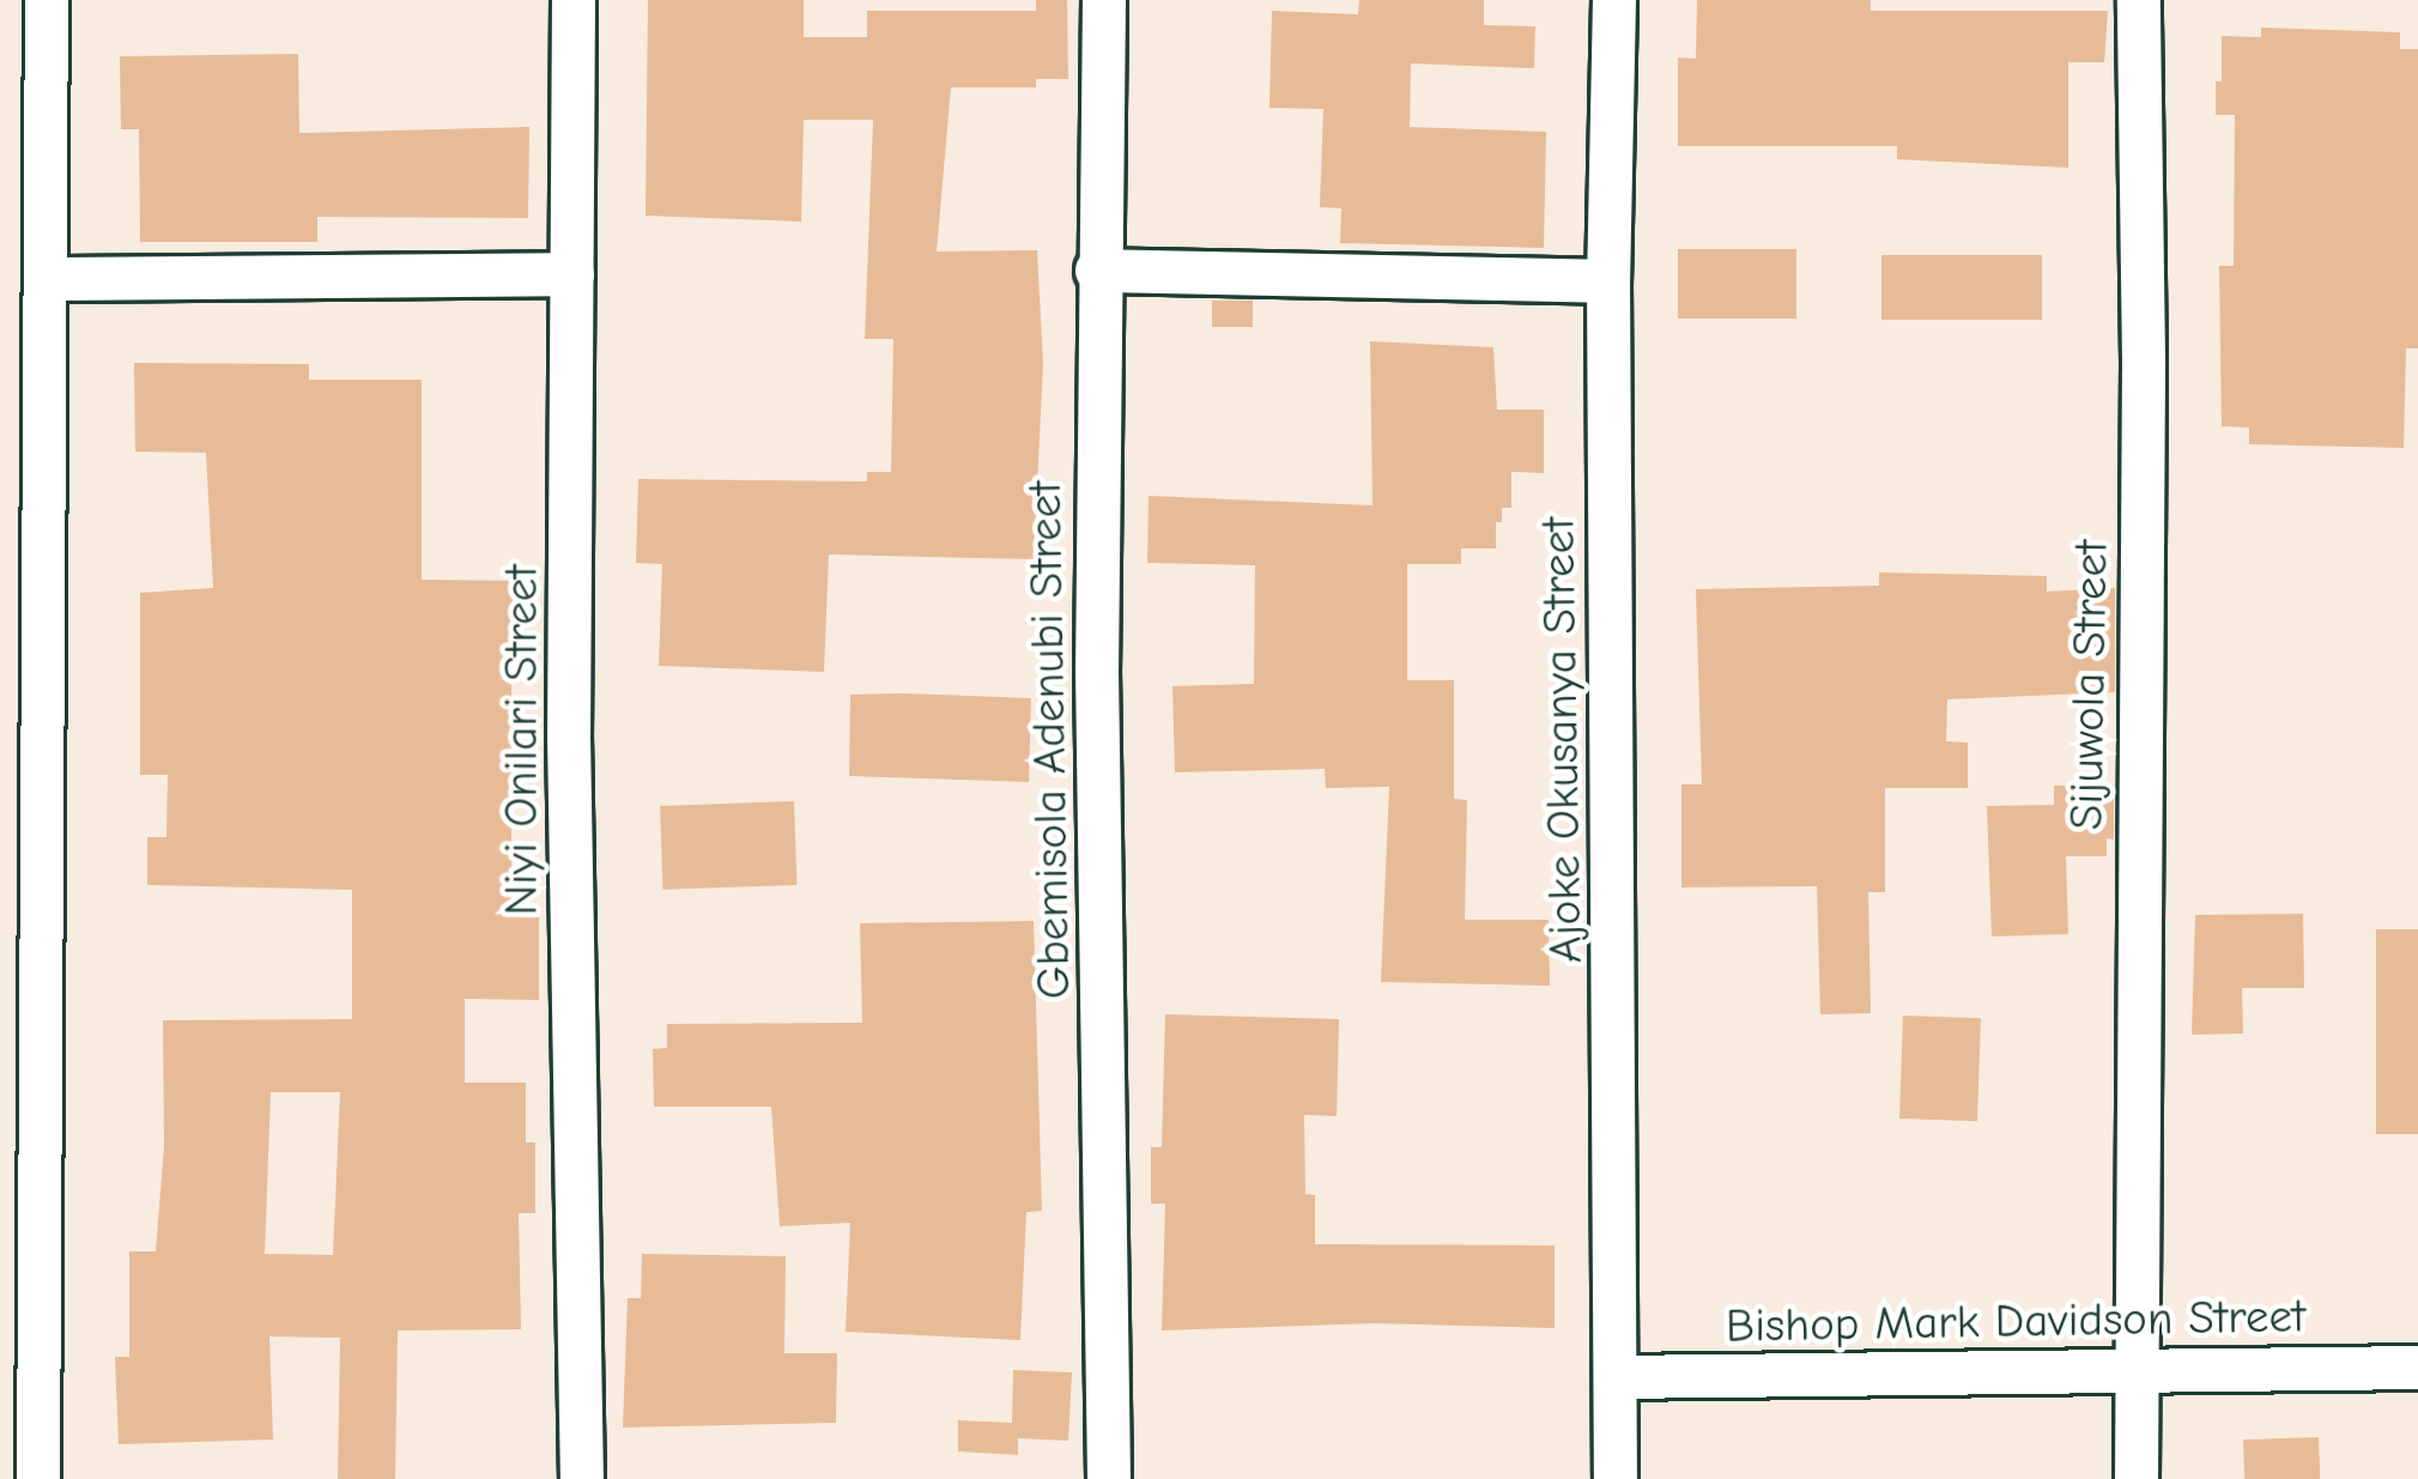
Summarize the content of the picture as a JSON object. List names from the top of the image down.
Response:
{
  "streets": {
    "street": [
      "Sijuwola Street",
      "Niyi Onilari Street",
      "Gbemisola Adenubi Street",
      "Ajoke Okusanya Street",
      "Bishop Mark Davidson Street"
    ]
  },
  "crossings": [
    ["Sijuwola Street", "Bishop Mark Davidson Street"],
    ["Ajoke Okusanya Street", "Bishop Mark Davidson Street"]
  ]
}
